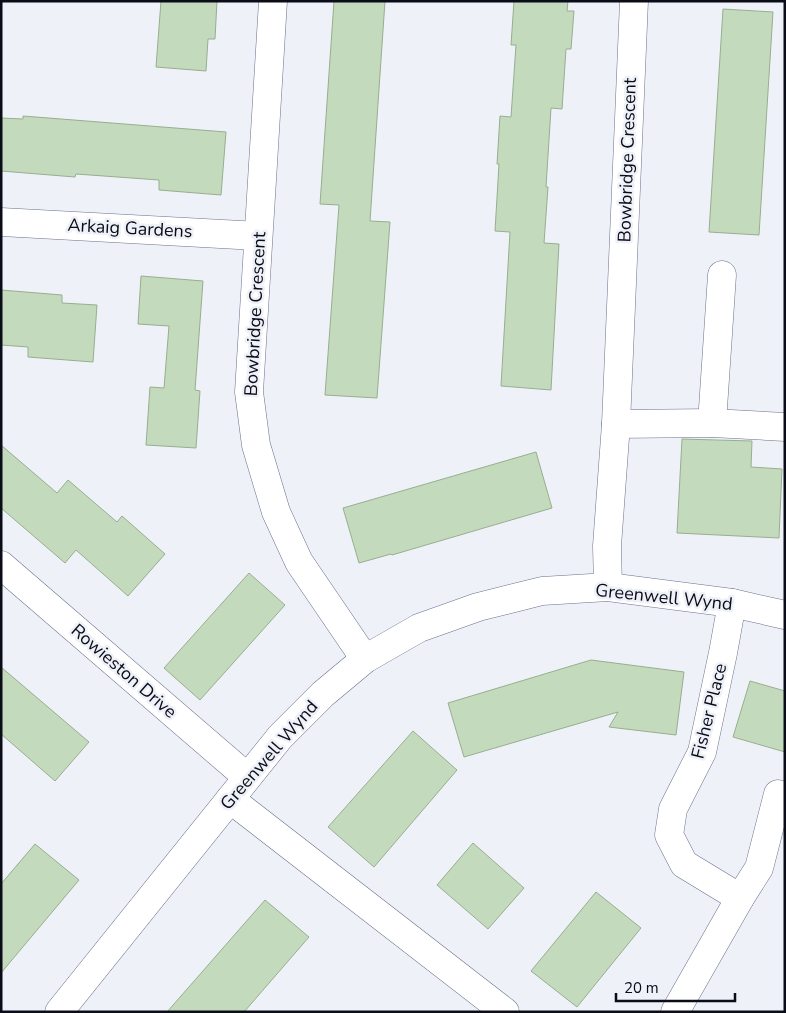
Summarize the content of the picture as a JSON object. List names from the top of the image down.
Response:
{
  "streets": {
    "street": [
      "Bowbridge Crescent",
      "Arkaig Gardens",
      "Greenwell Wynd",
      "Rowieston Drive",
      "Fisher Place"
    ]
  },
  "crossings": [
    ["Bowbridge Crescent", "Arkaig Gardens"],
    ["Bowbridge Crescent", "Greenwell Wynd"],
    ["Greenwell Wynd", "Rowieston Drive"],
    ["Greenwell Wynd", "Fisher Place"]
  ],
  "scale_bar": "20 m"
}
